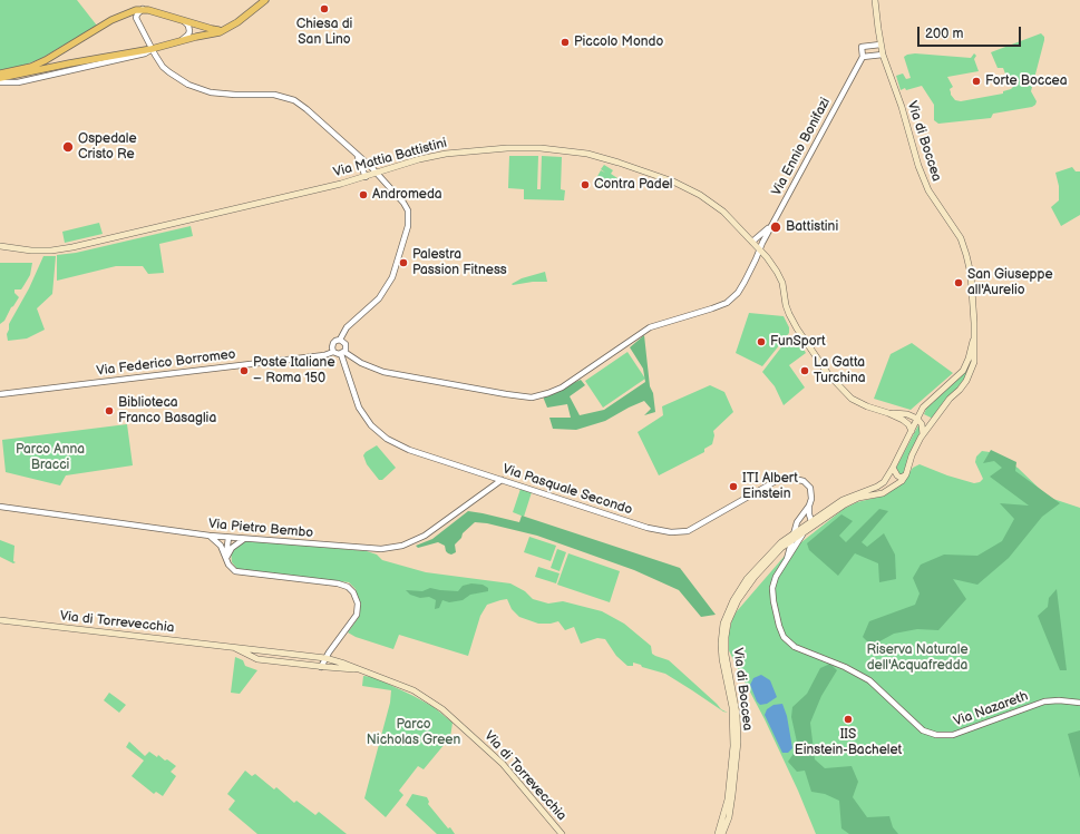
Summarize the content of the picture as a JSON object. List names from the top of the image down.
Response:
{
  "streets": {
    "main road": ["Via di Boccea", "Via Mattia Battistini", "Via di Torrevecchia"],
    "street": [
      "Via Ennio Bonifazi",
      "Via Federico Borromeo",
      "Via Pasquale Secondo",
      "Via Pietro Bembo",
      "Via Nazareth"
    ]
  },
  "crossings": [
    ["Via di Boccea", "Via Ennio Bonifazi"],
    ["Via di Boccea", "Via Mattia Battistini"],
    ["Via di Boccea", "Via Pasquale Secondo"],
    ["Via di Boccea", "Via Nazareth"],
    ["Via Ennio Bonifazi", "Via Mattia Battistini"],
    ["Via Ennio Bonifazi", "Via Federico Borromeo"],
    ["Via Ennio Bonifazi", "Via Pasquale Secondo"],
    ["Via Federico Borromeo", "Via Pasquale Secondo"],
    ["Via Pasquale Secondo", "Via Pietro Bembo"]
  ],
  "parks": ["Parco Anna Bracci", "Riserva Naturale dell'Acquafredda", "Parco Nicholas Green"],
  "places": [
    "Chiesa di San Lino",
    "Piccolo Mondo",
    "Forte Boccea",
    "Ospedale Cristo Re",
    "Contra Padel",
    "Andromeda",
    "Battistini",
    "Palestra Passion Fitness",
    "San Giuseppe all'Aurelio",
    "FunSport",
    "Poste Italiane – Roma 150",
    "La Gatta Turchina",
    "Biblioteca Franco Basaglia",
    "ITI Albert Einstein",
    "IIS Einstein-Bachelet"
  ],
  "scale_bar": "200 m"
}
